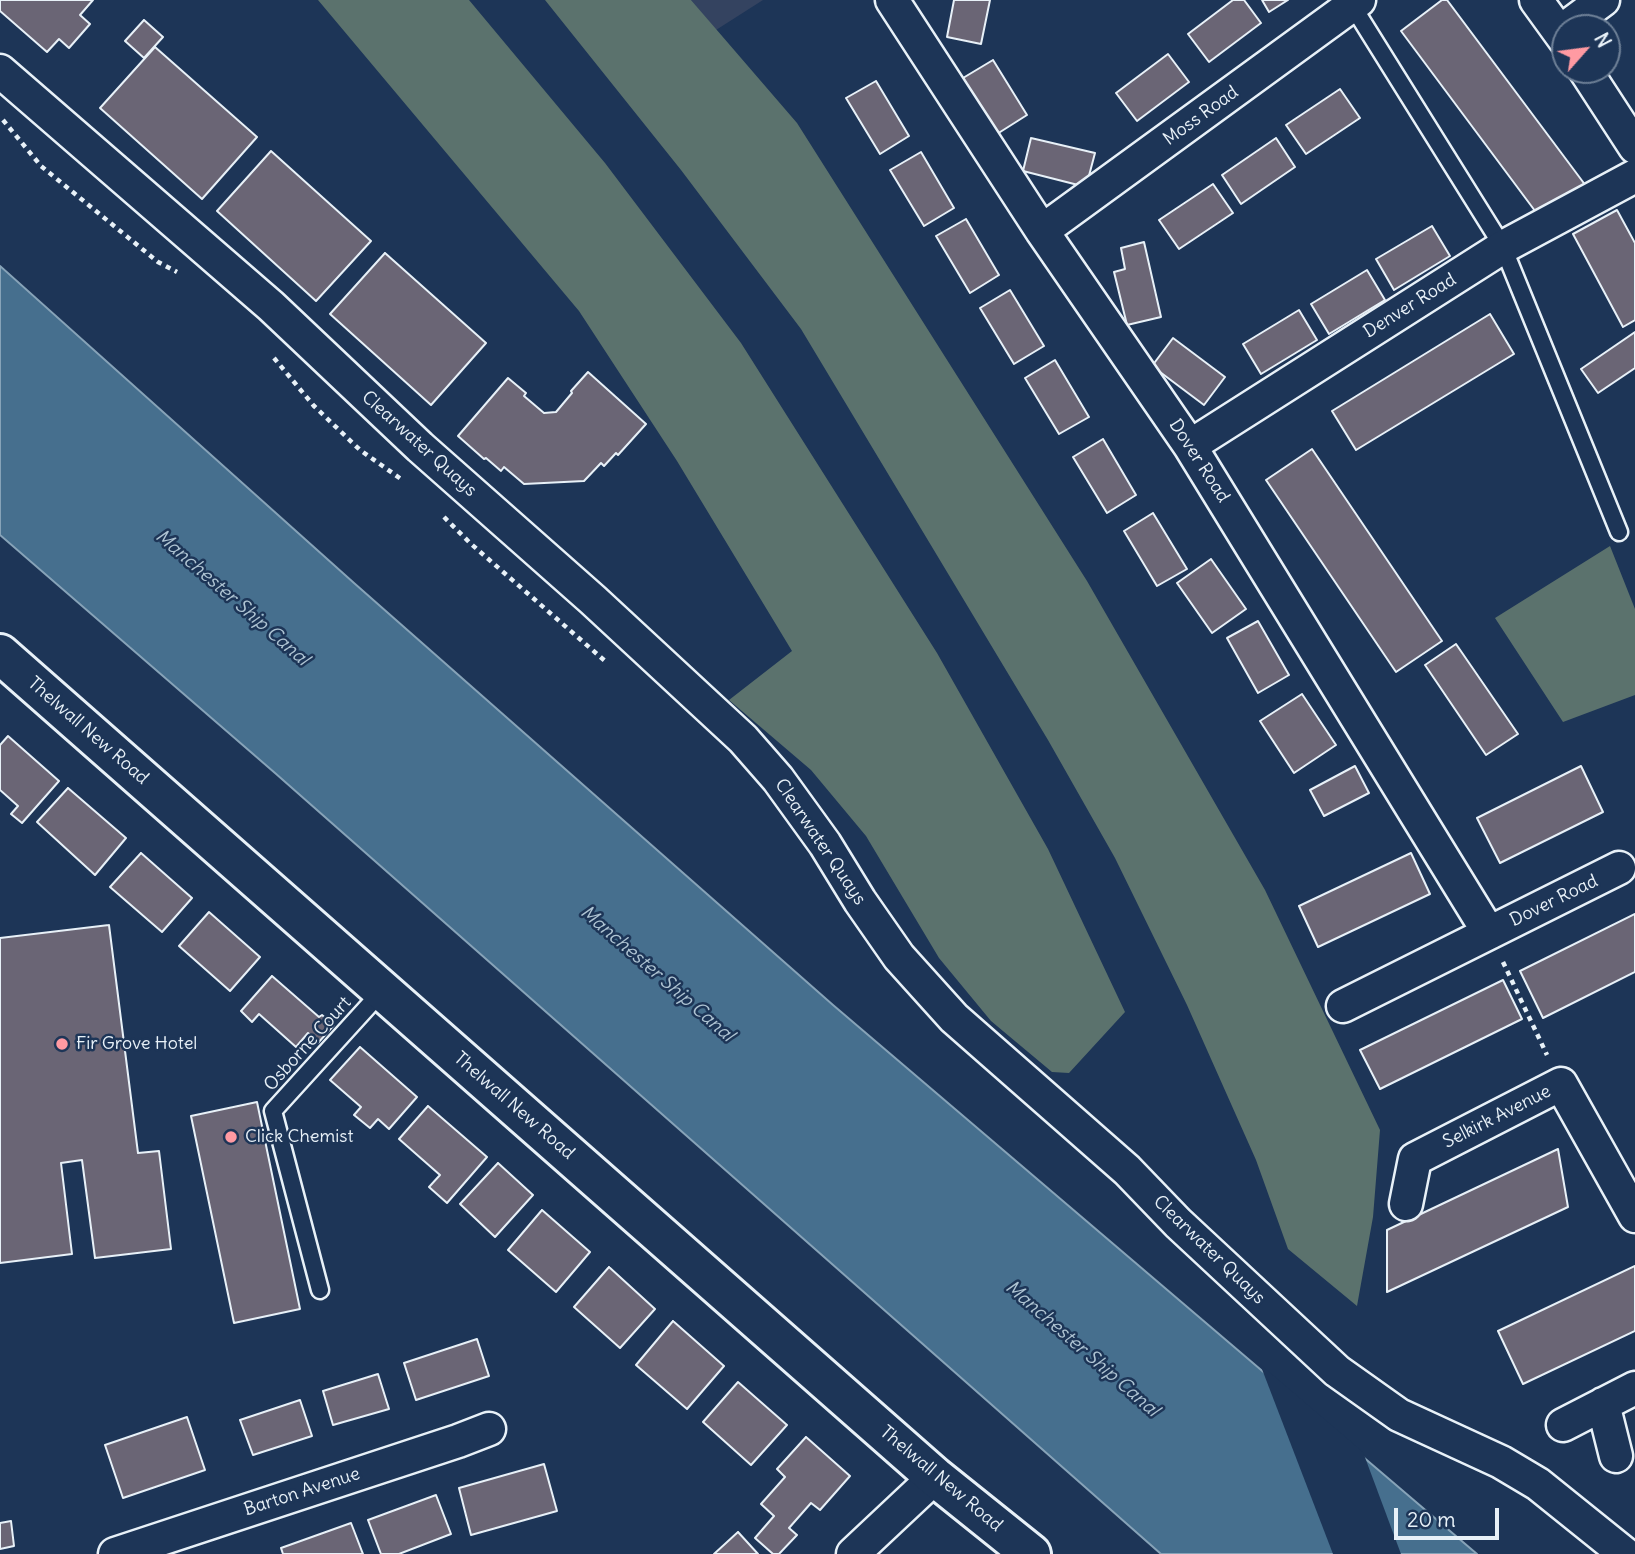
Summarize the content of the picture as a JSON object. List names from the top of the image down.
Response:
{
  "streets": {
    "main road": ["Thelwall New Road"],
    "street": [
      "Moss Road",
      "Denver Road",
      "Clearwater Quays",
      "Dover Road",
      "Selkirk Avenue",
      "Barton Avenue"
    ],
    "lane": ["Osborne Court"]
  },
  "crossings": [
    ["Moss Road", "Dover Road"],
    ["Denver Road", "Dover Road"],
    ["Thelwall New Road", "Osborne Court"]
  ],
  "water": ["Manchester Ship Canal"],
  "places": ["Fir Grove Hotel", "Click Chemist"],
  "scale_bar": "20 m",
  "north": "top right"
}
